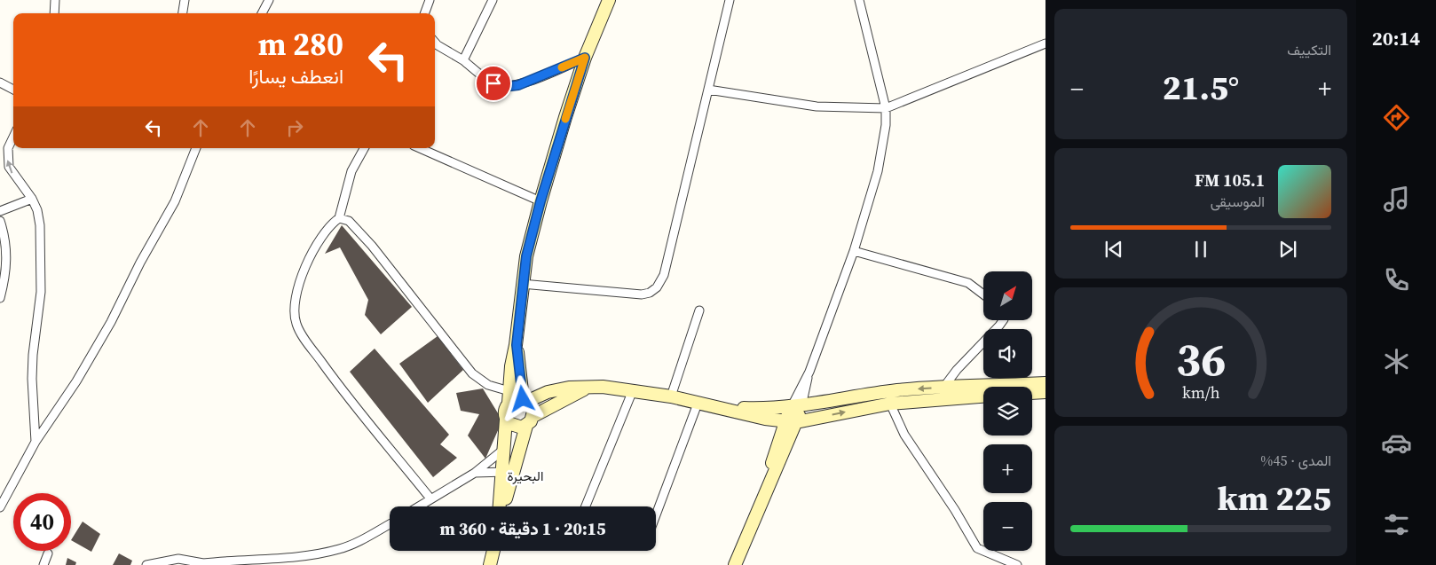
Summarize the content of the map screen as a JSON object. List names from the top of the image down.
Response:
{
  "districts": ["البحيرة"],
  "north": "top right",
  "page": {
    "tabs": "20:14",
    "tile": [
      "التكييف",
      ["المدى · 45%", "225 km"]
    ],
    "turn": ["280 m", "انعطف يسارًا"],
    "heat": ["−", "21.5°", "+"],
    "song": ["105.1 FM", "الموسيقى"],
    "map_buttons": ["+", "−"],
    "limit": "40",
    "trip": "20:15 · 1 دقيقة · 360 m",
    "gauge": ["36", "km/h"]
  }
}
